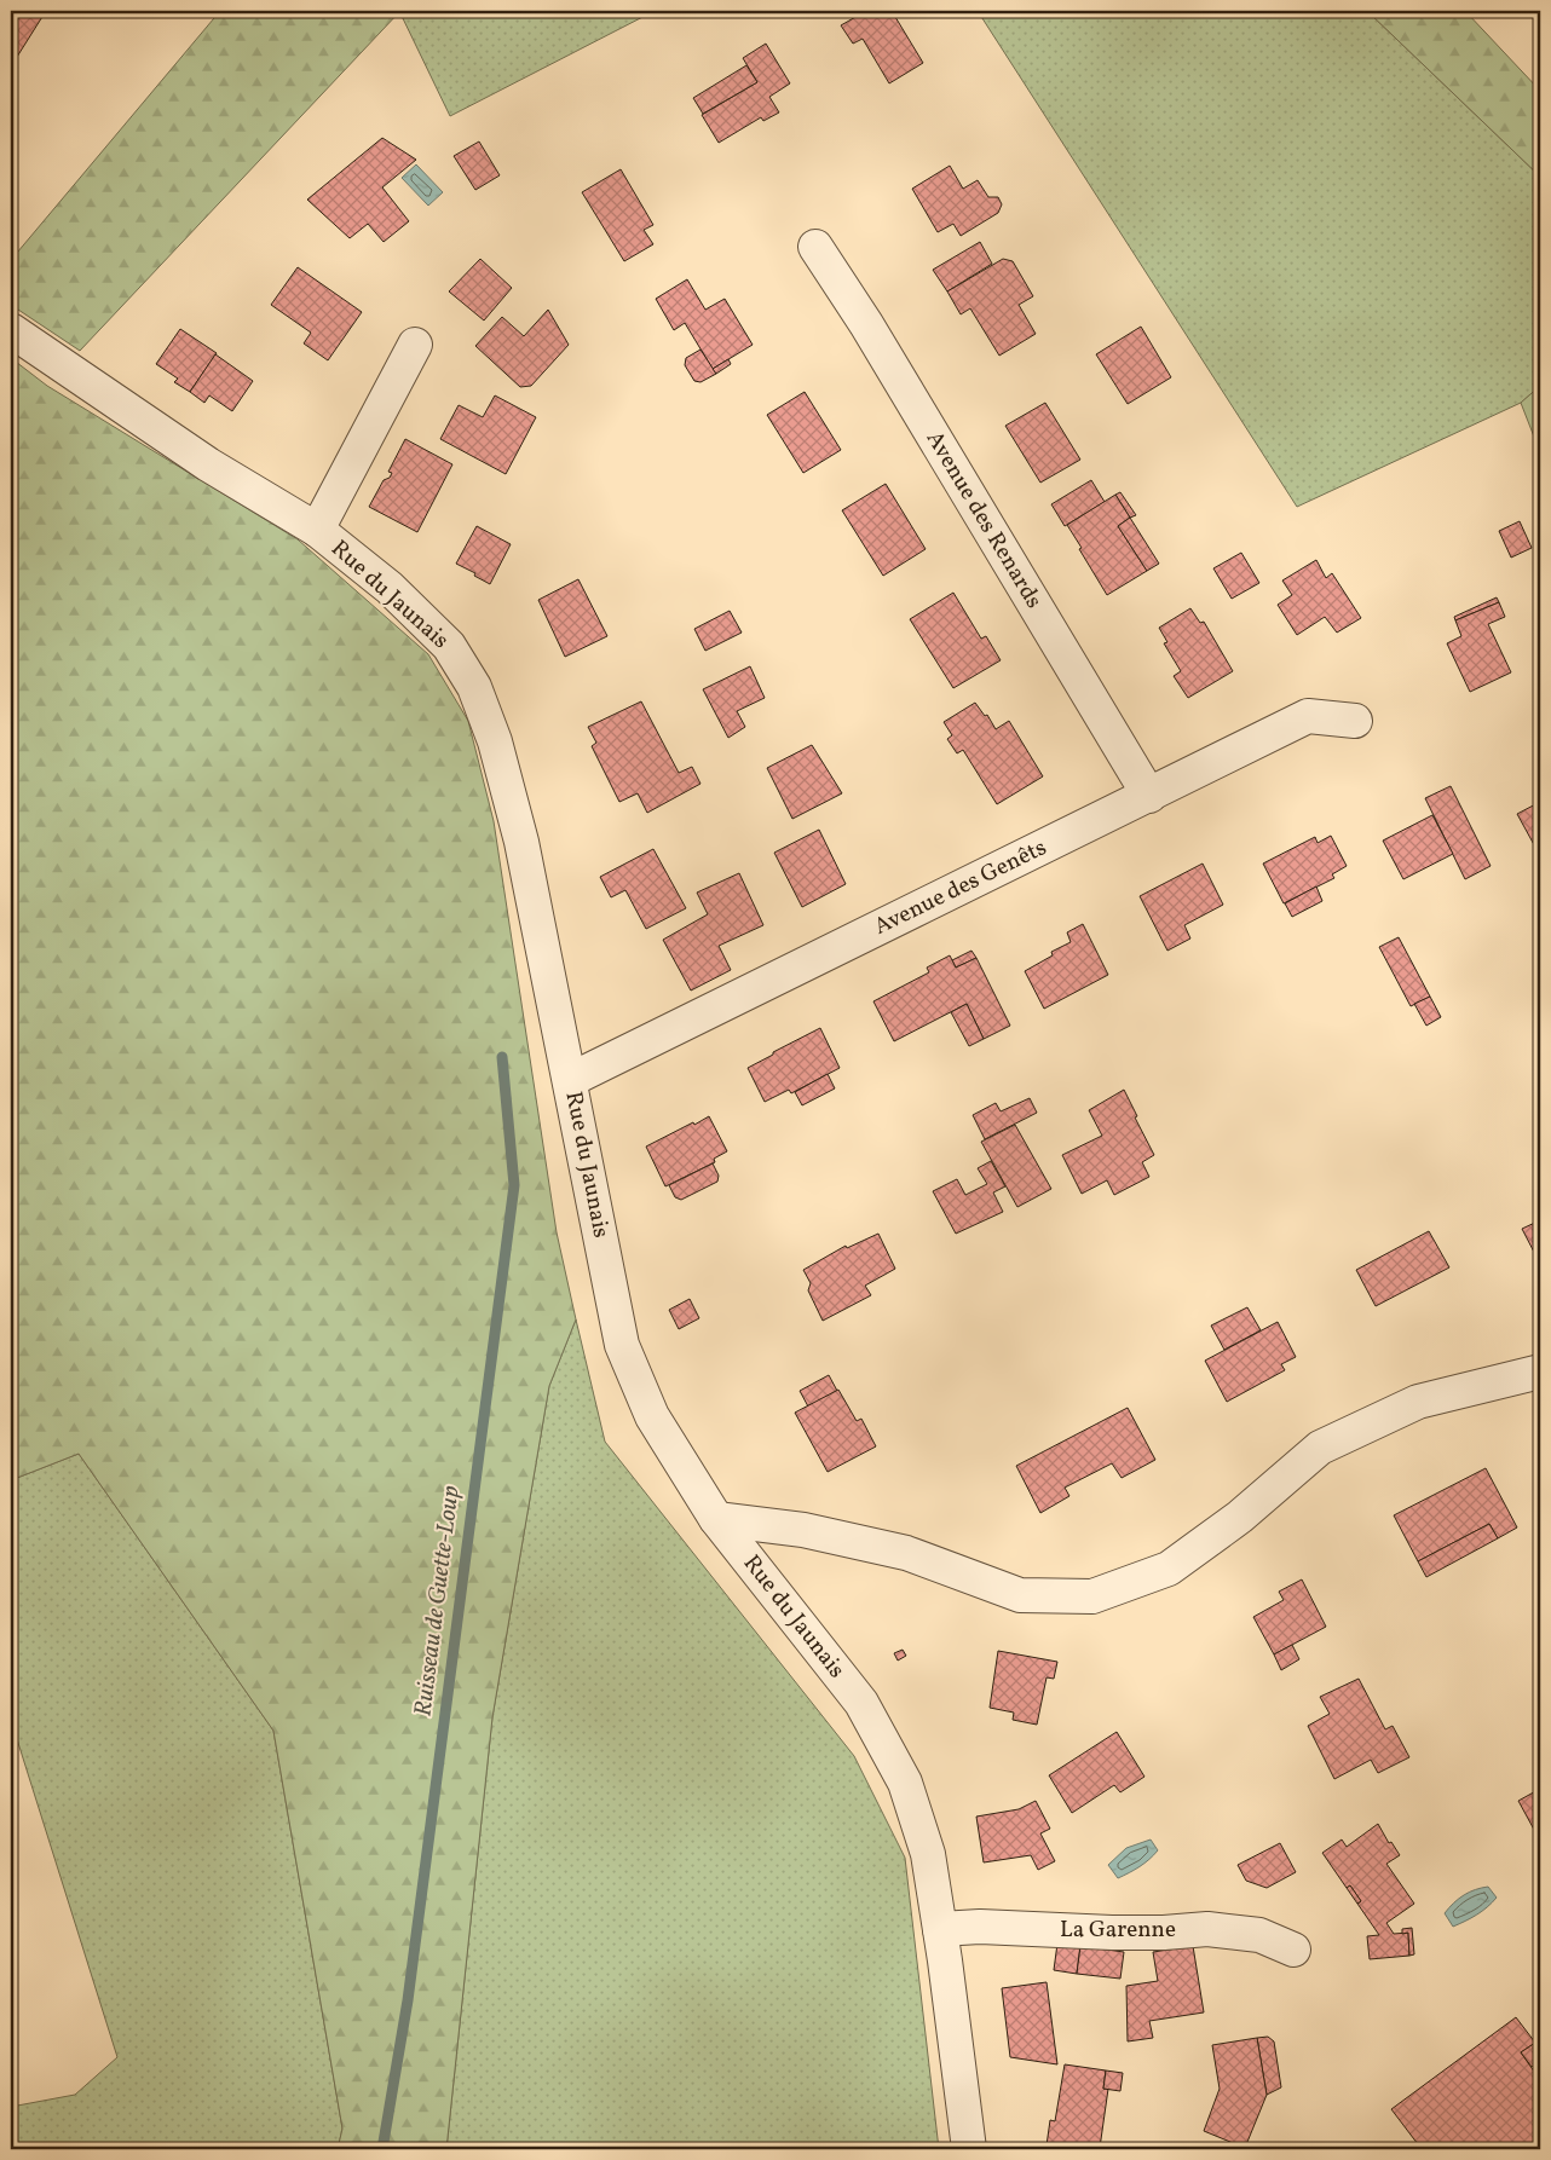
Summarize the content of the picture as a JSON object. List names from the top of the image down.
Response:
{
  "streets": {
    "street": [
      "Avenue des Renards",
      "Rue du Jaunais",
      "Avenue des Genêts",
      "La Garenne"
    ]
  },
  "crossings": [
    ["Avenue des Renards", "Avenue des Genêts"],
    ["Rue du Jaunais", "Avenue des Genêts"],
    ["Rue du Jaunais", "La Garenne"]
  ],
  "water": ["Ruisseau de Guette-Loup"]
}
